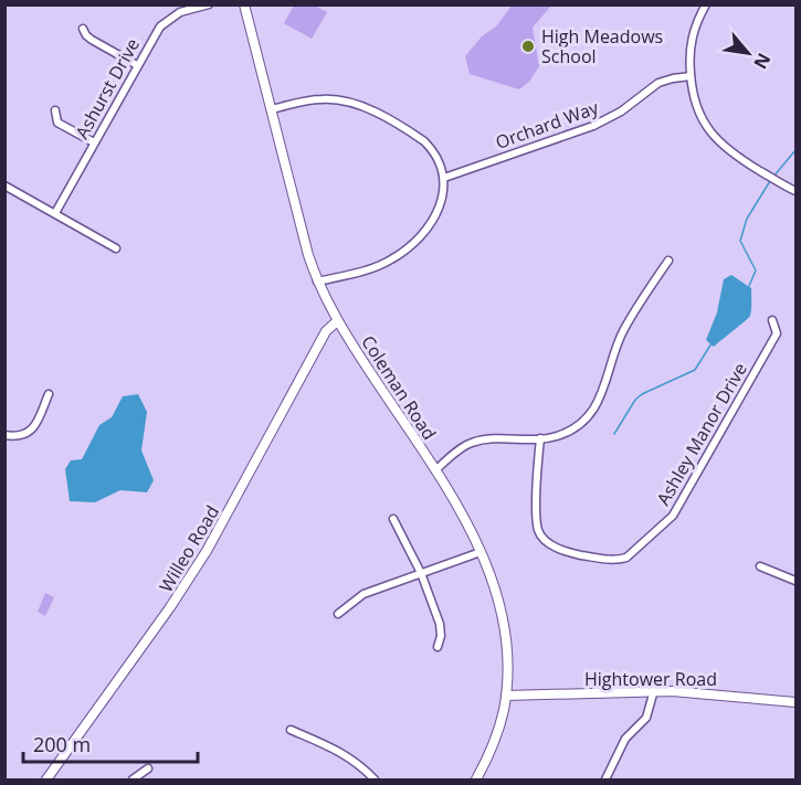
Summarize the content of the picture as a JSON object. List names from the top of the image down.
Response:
{
  "streets": {
    "street": [
      "Ashurst Drive",
      "Orchard Way",
      "Coleman Road",
      "Ashley Manor Drive",
      "Willeo Road",
      "Hightower Road"
    ]
  },
  "crossings": [
    ["Coleman Road", "Willeo Road"],
    ["Coleman Road", "Hightower Road"]
  ],
  "places": ["High Meadows School"],
  "scale_bar": "200 m",
  "north": "bottom right"
}
